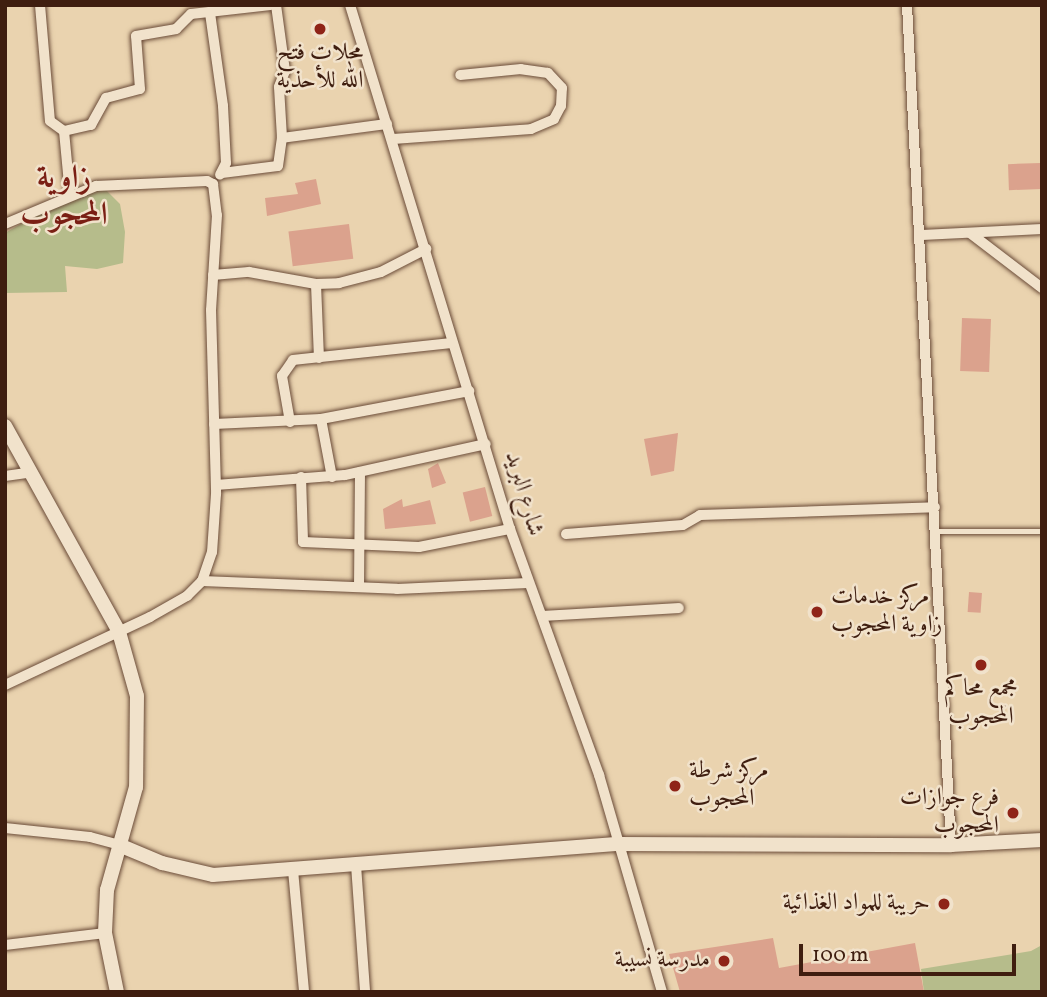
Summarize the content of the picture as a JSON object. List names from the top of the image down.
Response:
{
  "streets": {
    "street": ["شارع البريد"]
  },
  "districts": ["زاوية المحجوب"],
  "places": [
    "محلات فتح الله للأحذية",
    "مركز خدمات زاوية المحجوب",
    "مجمع محاكم المحجوب",
    "مركز شرطة المحجوب",
    "فرع جوازات المحجوب",
    "حريبة للمواد الغذائية",
    "مدرسة نسيبة"
  ],
  "scale_bar": "100 m"
}
